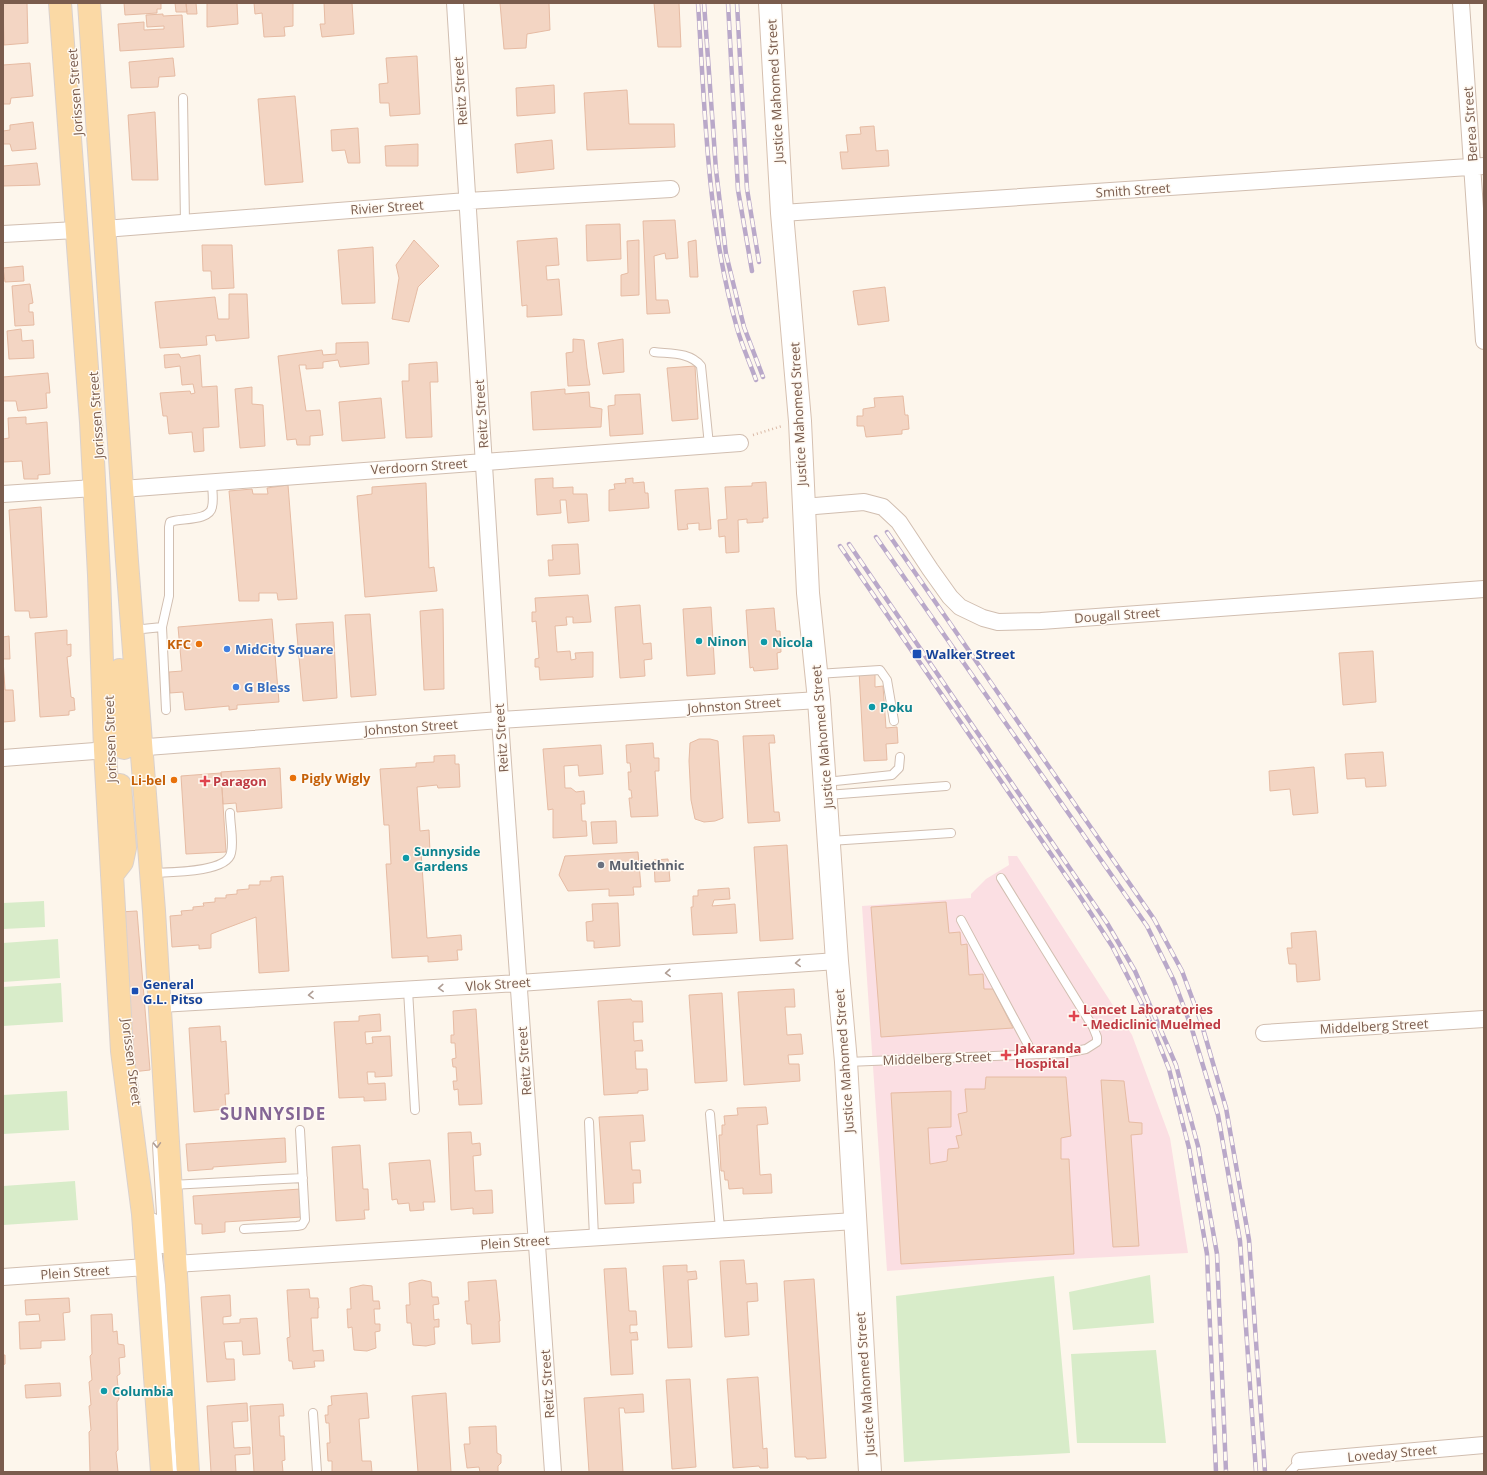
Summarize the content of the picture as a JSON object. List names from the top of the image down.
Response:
{
  "streets": {
    "main road": ["Justice Mahomed Street", "Jorissen Street"],
    "street": [
      "Reitz Street",
      "Berea Street",
      "Smith Street",
      "Rivier Street",
      "Verdoorn Street",
      "Dougall Street",
      "Johnston Street",
      "Vlok Street",
      "Middelberg Street",
      "Plein Street",
      "Loveday Street"
    ]
  },
  "crossings": [
    ["Reitz Street", "Rivier Street"],
    ["Reitz Street", "Verdoorn Street"],
    ["Reitz Street", "Johnston Street"],
    ["Reitz Street", "Vlok Street"],
    ["Reitz Street", "Plein Street"],
    ["Justice Mahomed Street", "Smith Street"],
    ["Justice Mahomed Street", "Dougall Street"],
    ["Justice Mahomed Street", "Johnston Street"],
    ["Justice Mahomed Street", "Vlok Street"],
    ["Justice Mahomed Street", "Middelberg Street"],
    ["Justice Mahomed Street", "Plein Street"],
    ["Jorissen Street", "Rivier Street"],
    ["Jorissen Street", "Verdoorn Street"],
    ["Jorissen Street", "Johnston Street"],
    ["Jorissen Street", "Vlok Street"],
    ["Jorissen Street", "Plein Street"],
    ["Berea Street", "Smith Street"]
  ],
  "one_way": ["Vlok Street"],
  "districts": ["SUNNYSIDE"],
  "places": {
    "other": [
      "Ninon",
      "Nicola",
      "KFC",
      "MidCity Square",
      "G Bless",
      "Poku",
      "Pigly Wigly",
      "Li-bel",
      "Sunnyside Gardens",
      "Multiethnic",
      "Columbia"
    ],
    "transit": ["Walker Street", "General G.L. Pitso"],
    "health": ["Paragon", "Lancet Laboratories - Mediclinic Muelmed", "Jakaranda Hospital"]
  }
}
